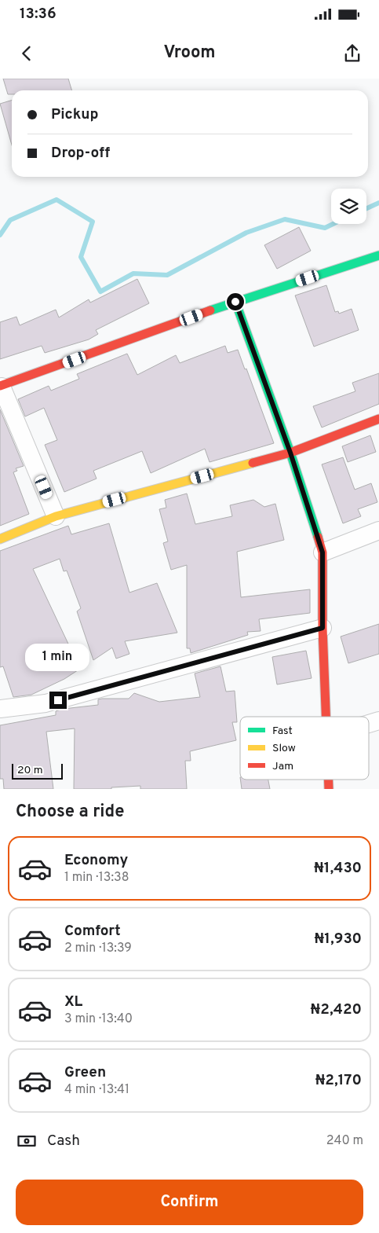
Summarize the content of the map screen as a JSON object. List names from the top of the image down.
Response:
{
  "legend": ["Fast", "Slow", "Jam"],
  "scale_bar": "20 m",
  "page": {
    "status": "13:36",
    "header": "Vroom",
    "banner": ["Pickup", "Drop-off"],
    "bubble": "1 min",
    "scale": "20 m",
    "heading": "Choose a ride",
    "list": [
      {
        "name": "Economy",
        "note": "1 min · 13:38",
        "value": "₦1,430"
      },
      {
        "name": "Comfort",
        "note": "2 min · 13:39",
        "value": "₦1,930"
      },
      {
        "name": "XL",
        "note": "3 min · 13:40",
        "value": "₦2,420"
      },
      {
        "name": "Green",
        "note": "4 min · 13:41",
        "value": "₦2,170"
      }
    ],
    "pay": ["Cash", "240 m"],
    "buttons": "Confirm"
  }
}
